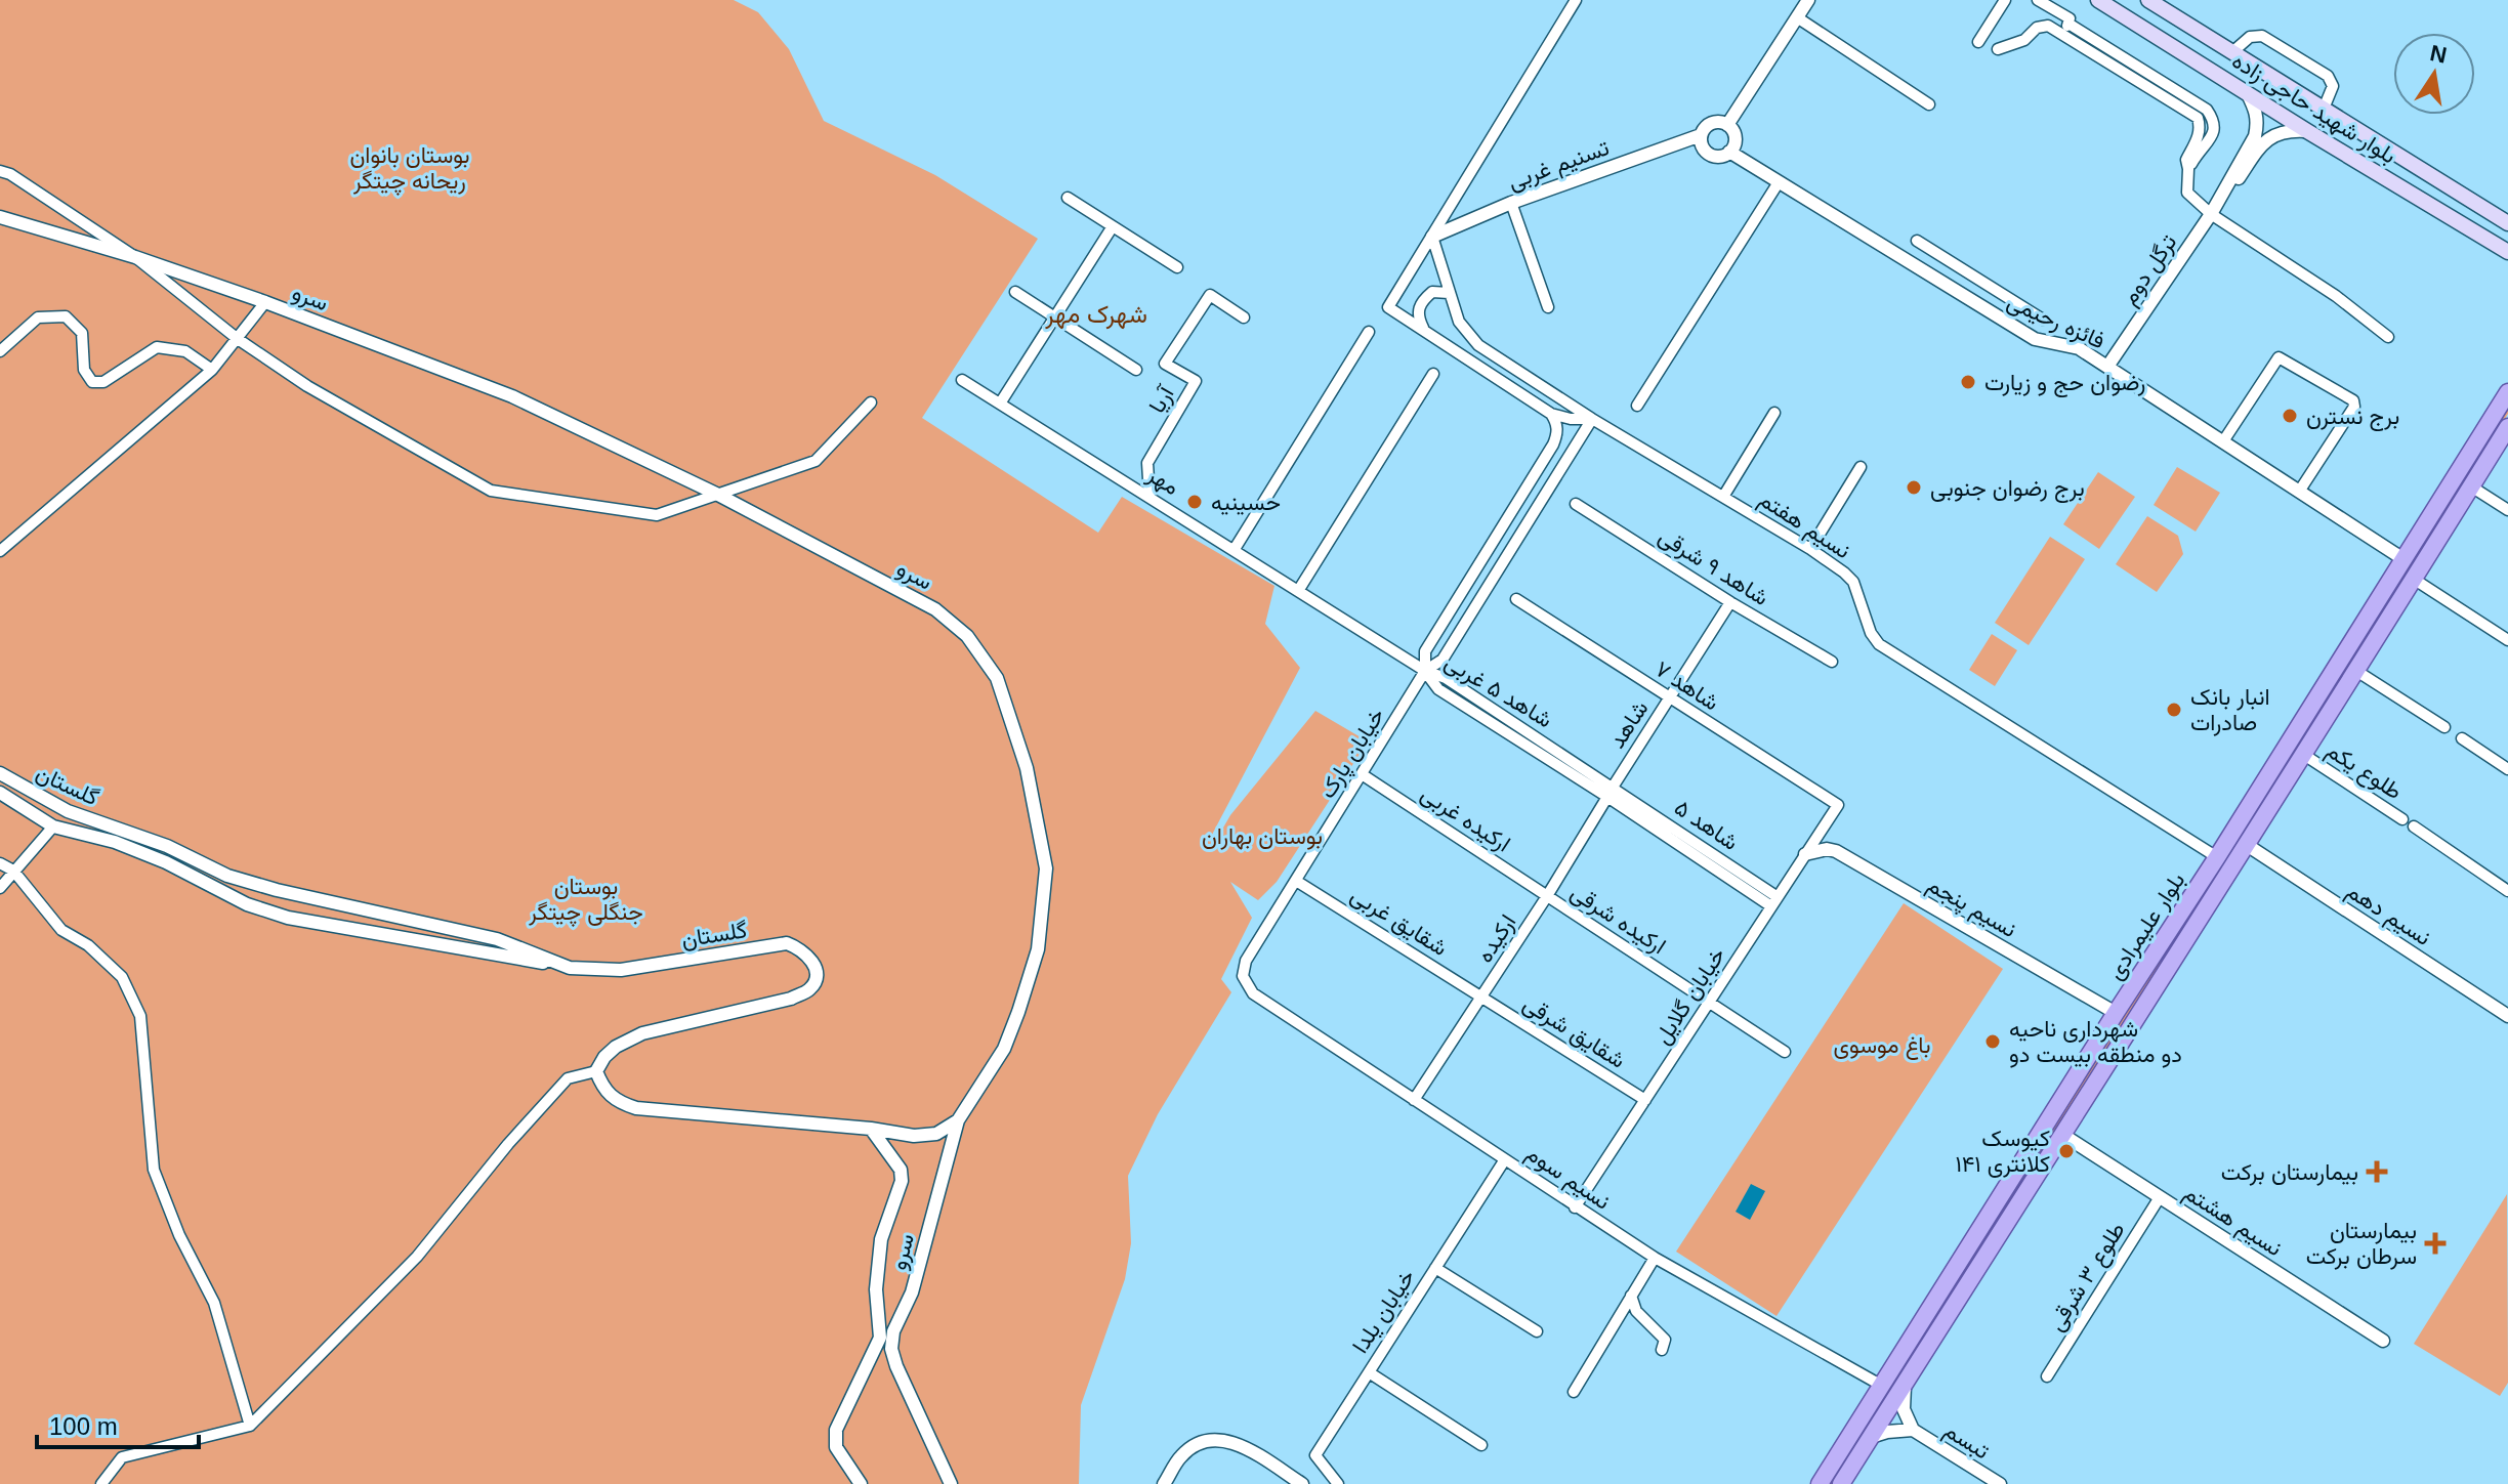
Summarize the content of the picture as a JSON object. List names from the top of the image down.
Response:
{
  "streets": {
    "main road": ["بلوار شهید حاجی زاده", "بلوار علیمرادی"],
    "street": [
      "تسنیم غربی",
      "ترگل دوم",
      "سرو",
      "فائزه رحیمی",
      "آریا",
      "مهر",
      "نسیم هفتم",
      "شاهد ۹ شرقی",
      "شاهد ۷",
      "شاهد ۵ غربی",
      "شاهد",
      "خیابان پارک",
      "طلوع یکم",
      "گلستان",
      "ارکیده غربی",
      "شاهد ۵",
      "نسیم پنجم",
      "نسیم دهم",
      "ارکیده شرقی",
      "شقایق غربی",
      "ارکیده",
      "خیابان گلایل",
      "شقایق شرقی",
      "نسیم سوم",
      "نسیم هشتم",
      "طلوع ۳ شرقی",
      "خیابان یلدا",
      "تبسم"
    ]
  },
  "crossings": [
    ["بلوار شهید حاجی زاده", "ترگل دوم"],
    ["تسنیم غربی", "فائزه رحیمی"],
    ["تسنیم غربی", "نسیم هفتم"],
    ["ترگل دوم", "فائزه رحیمی"],
    ["فائزه رحیمی", "بلوار علیمرادی"],
    ["آریا", "مهر"],
    ["مهر", "شاهد ۵ غربی"],
    ["مهر", "خیابان پارک"],
    ["نسیم هفتم", "خیابان پارک"],
    ["نسیم هفتم", "بلوار علیمرادی"],
    ["شاهد ۹ شرقی", "شاهد"],
    ["شاهد ۷", "شاهد"],
    ["شاهد ۷", "خیابان گلایل"],
    ["شاهد ۵ غربی", "شاهد"],
    ["شاهد ۵ غربی", "خیابان پارک"],
    ["شاهد ۵ غربی", "شاهد ۵"],
    ["شاهد ۵ غربی", "ارکیده"],
    ["شاهد", "شاهد ۵"],
    ["شاهد", "ارکیده"],
    ["خیابان پارک", "ارکیده غربی"],
    ["خیابان پارک", "شقایق غربی"],
    ["خیابان پارک", "نسیم سوم"],
    ["طلوع یکم", "بلوار علیمرادی"],
    ["ارکیده غربی", "ارکیده شرقی"],
    ["ارکیده غربی", "ارکیده"],
    ["شاهد ۵", "ارکیده"],
    ["شاهد ۵", "خیابان گلایل"],
    ["نسیم پنجم", "بلوار علیمرادی"],
    ["نسیم پنجم", "خیابان گلایل"],
    ["نسیم دهم", "بلوار علیمرادی"],
    ["ارکیده شرقی", "ارکیده"],
    ["ارکیده شرقی", "خیابان گلایل"],
    ["شقایق غربی", "ارکیده"],
    ["شقایق غربی", "شقایق شرقی"],
    ["بلوار علیمرادی", "نسیم سوم"],
    ["بلوار علیمرادی", "نسیم هشتم"],
    ["بلوار علیمرادی", "تبسم"],
    ["ارکیده", "شقایق شرقی"],
    ["ارکیده", "نسیم سوم"],
    ["خیابان گلایل", "شقایق شرقی"],
    ["خیابان گلایل", "نسیم سوم"],
    ["نسیم سوم", "خیابان یلدا"],
    ["نسیم هشتم", "طلوع ۳ شرقی"]
  ],
  "districts": ["شهرک مهر"],
  "parks": [
    "بوستان بانوان ریحانه چیتگر",
    "بوستان بهاران",
    "بوستان جنگلی چیتگر",
    "باغ موسوی"
  ],
  "places": {
    "other": [
      "رضوان حج و زیارت",
      "برج نسترن",
      "برج رضوان جنوبی",
      "حسینیه",
      "انبار بانک صادرات",
      "شهرداری ناحیه دو منطقه بیست دو",
      "کیوسک کلانتری ۱۴۱"
    ],
    "health": ["بیمارستان برکت", "بیمارستان سرطان برکت"]
  },
  "scale_bar": "100 m",
  "north": "top"
}
